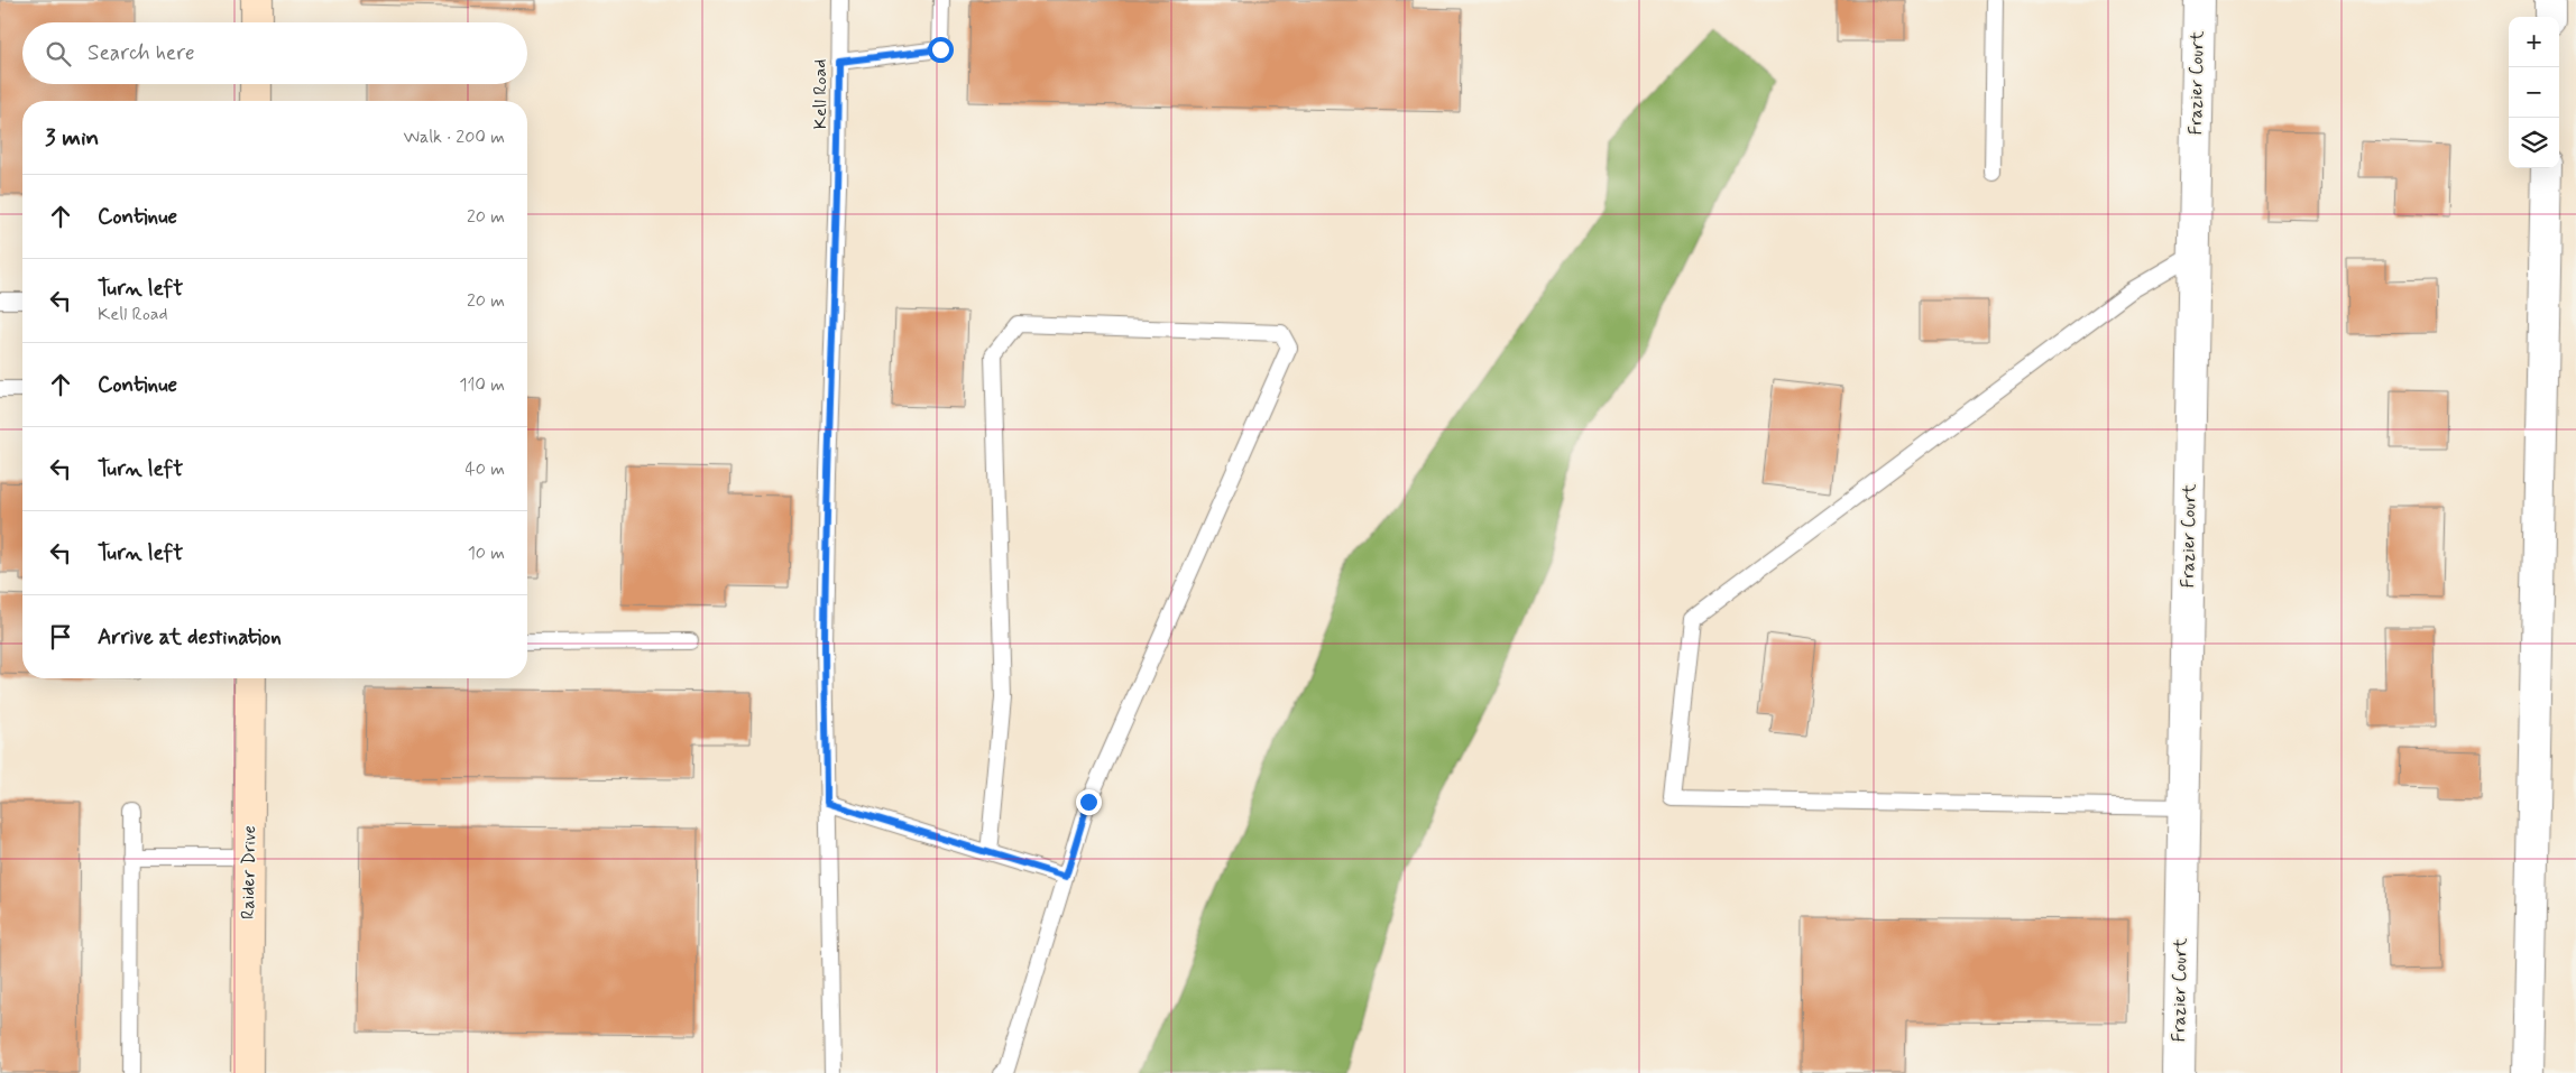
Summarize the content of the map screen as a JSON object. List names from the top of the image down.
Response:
{
  "streets": {
    "main road": ["Raider Drive"],
    "street": ["Frazier Court"],
    "lane": ["Kell Road"]
  },
  "page": {
    "map_buttons": ["+", "−"],
    "search": "Search here",
    "heading": ["3 min", "Walk · 200 m"],
    "list": [
      ["Continue", "20 m"],
      ["Turn left", "Kell Road", "20 m"],
      ["Continue", "110 m"],
      ["Turn left", "40 m"],
      ["Turn left", "10 m"],
      "Arrive at destination"
    ]
  }
}
